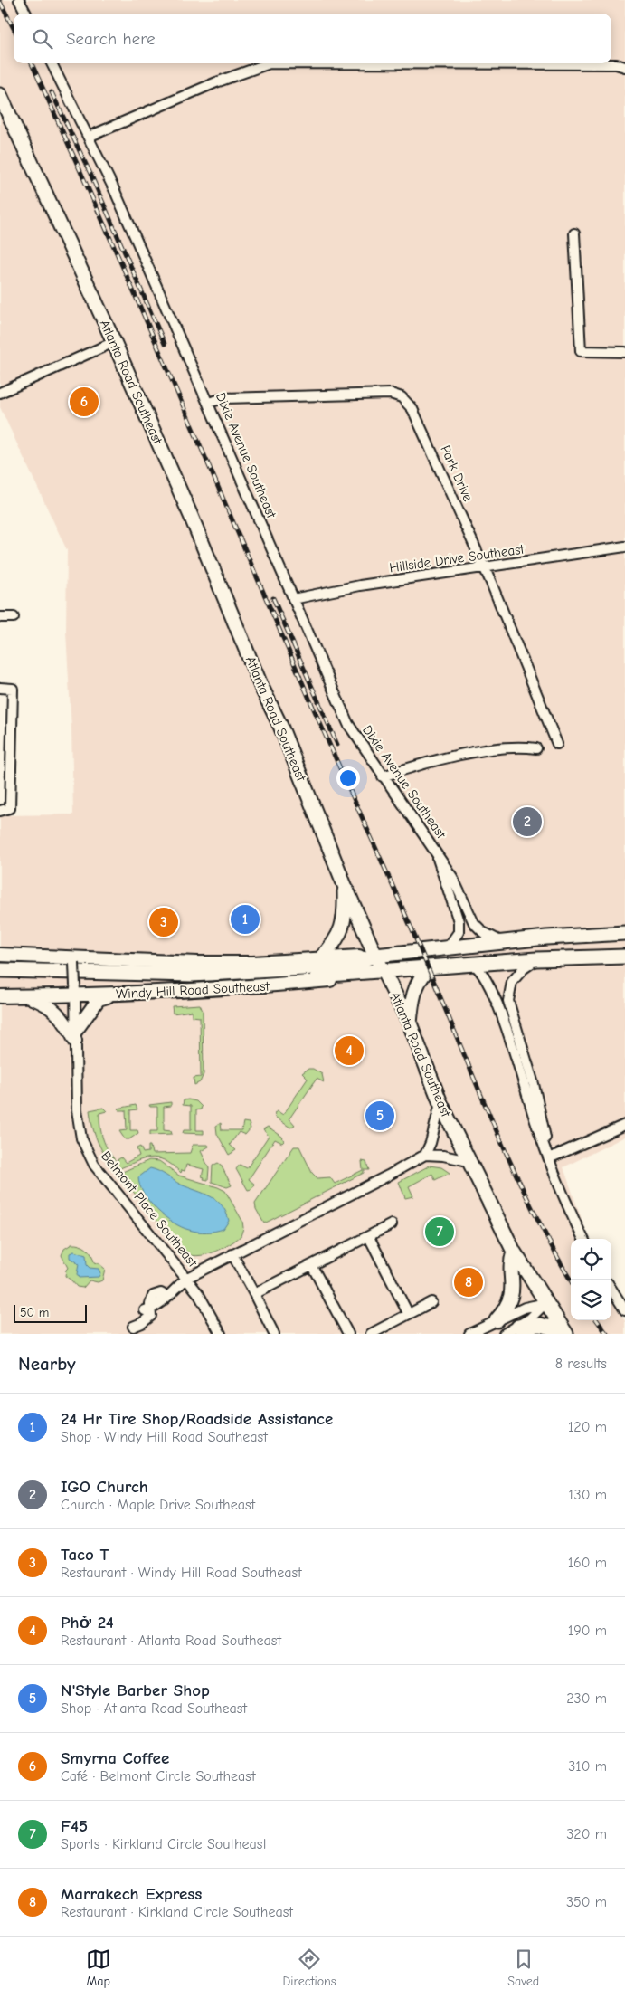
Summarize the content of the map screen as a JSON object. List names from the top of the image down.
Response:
{
  "streets": {
    "main road": ["Atlanta Road Southeast", "Windy Hill Road Southeast"],
    "street": [
      "Dixie Avenue Southeast",
      "Park Drive",
      "Hillside Drive Southeast",
      "Belmont Place Southeast"
    ]
  },
  "crossings": [
    ["Atlanta Road Southeast", "Windy Hill Road Southeast"],
    ["Dixie Avenue Southeast", "Park Drive"],
    ["Dixie Avenue Southeast", "Hillside Drive Southeast"],
    ["Dixie Avenue Southeast", "Windy Hill Road Southeast"],
    ["Park Drive", "Hillside Drive Southeast"],
    ["Windy Hill Road Southeast", "Belmont Place Southeast"]
  ],
  "scale_bar": "50 m",
  "page": {
    "search": "Search here",
    "pins": [
      "6",
      "2",
      "1",
      "3",
      "4",
      "5",
      "7",
      "8"
    ],
    "scale": "50 m",
    "heading": ["Nearby", "8 results"],
    "list": [
      {
        "mark": "1",
        "name": "24 Hr Tire Shop/Roadside Assistance",
        "note": "Shop · Windy Hill Road Southeast",
        "value": "120 m"
      },
      {
        "mark": "2",
        "name": "IGO Church",
        "note": "Church · Maple Drive Southeast",
        "value": "130 m"
      },
      {
        "mark": "3",
        "name": "Taco T",
        "note": "Restaurant · Windy Hill Road Southeast",
        "value": "160 m"
      },
      {
        "mark": "4",
        "name": "Phở 24",
        "note": "Restaurant · Atlanta Road Southeast",
        "value": "190 m"
      },
      {
        "mark": "5",
        "name": "N'Style Barber Shop",
        "note": "Shop · Atlanta Road Southeast",
        "value": "230 m"
      },
      {
        "mark": "6",
        "name": "Smyrna Coffee",
        "note": "Café · Belmont Circle Southeast",
        "value": "310 m"
      },
      {
        "mark": "7",
        "name": "F45",
        "note": "Sports · Kirkland Circle Southeast",
        "value": "320 m"
      },
      {
        "mark": "8",
        "name": "Marrakech Express",
        "note": "Restaurant · Kirkland Circle Southeast",
        "value": "350 m"
      }
    ],
    "nav": ["Map", "Directions", "Saved"]
  }
}
